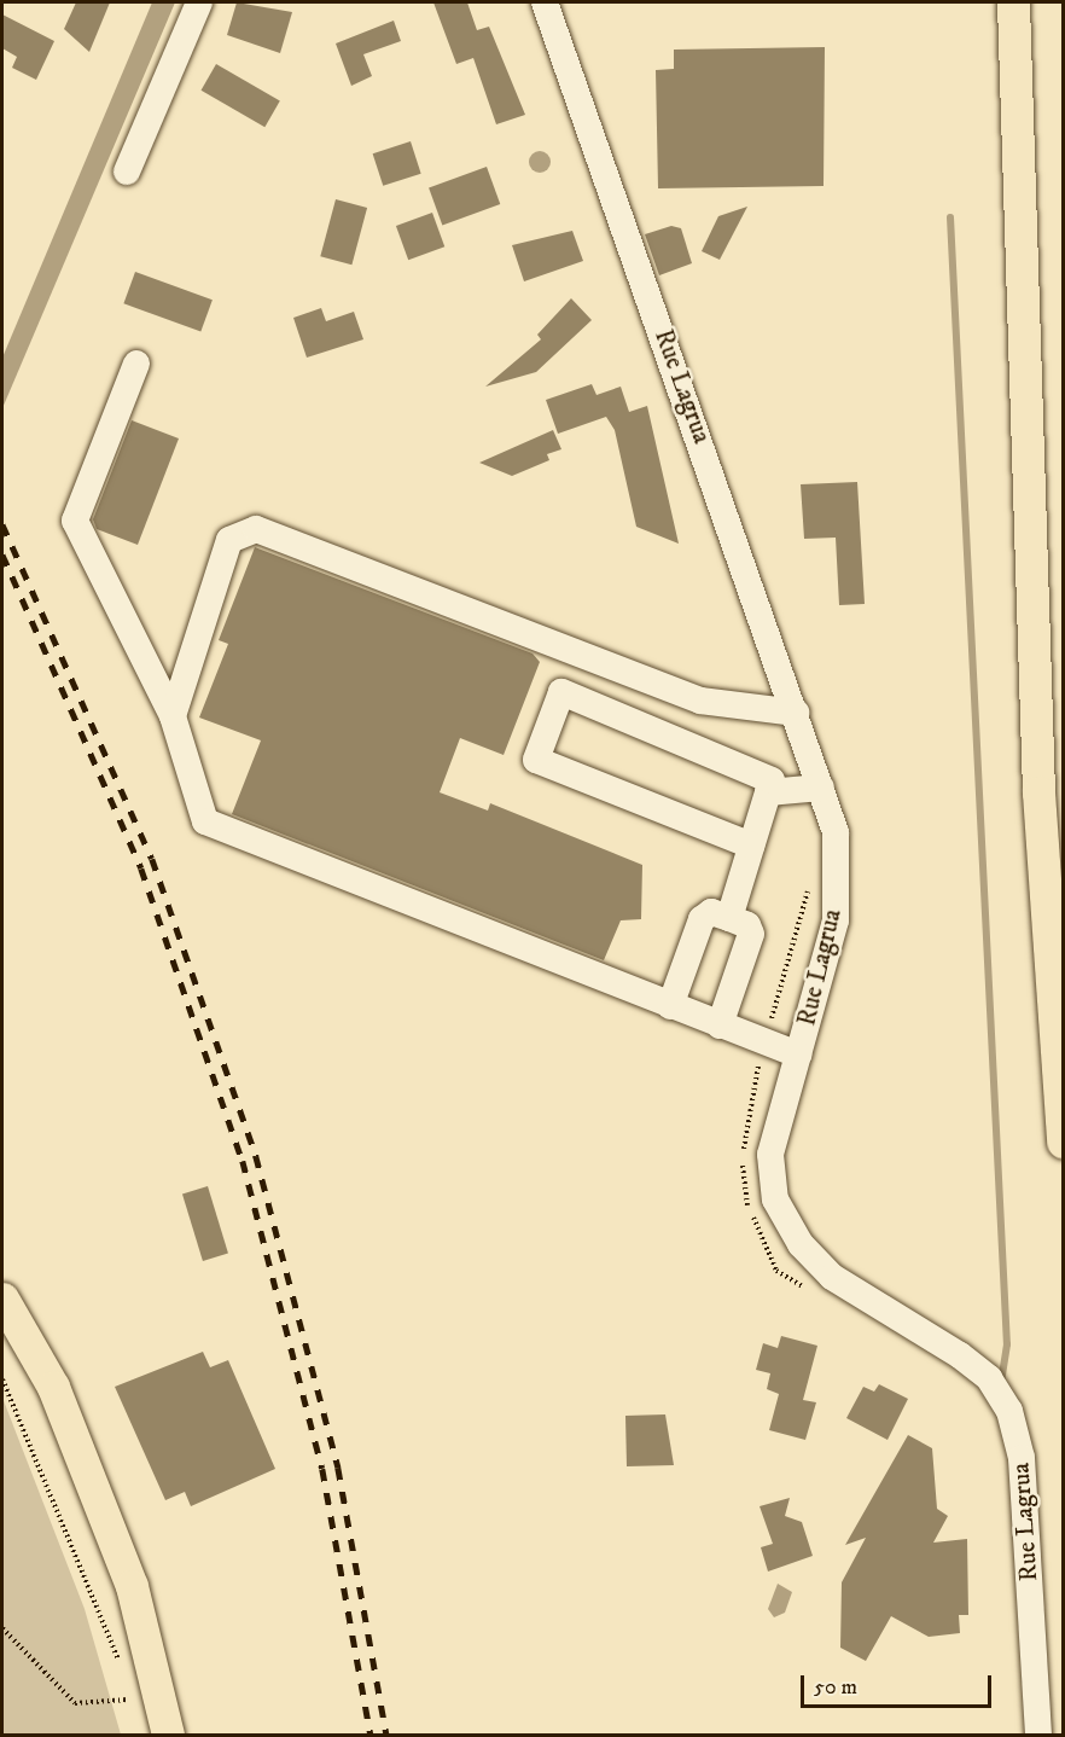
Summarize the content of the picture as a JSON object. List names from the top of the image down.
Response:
{
  "streets": {
    "street": ["Rue Lagrua"]
  },
  "scale_bar": "50 m"
}
